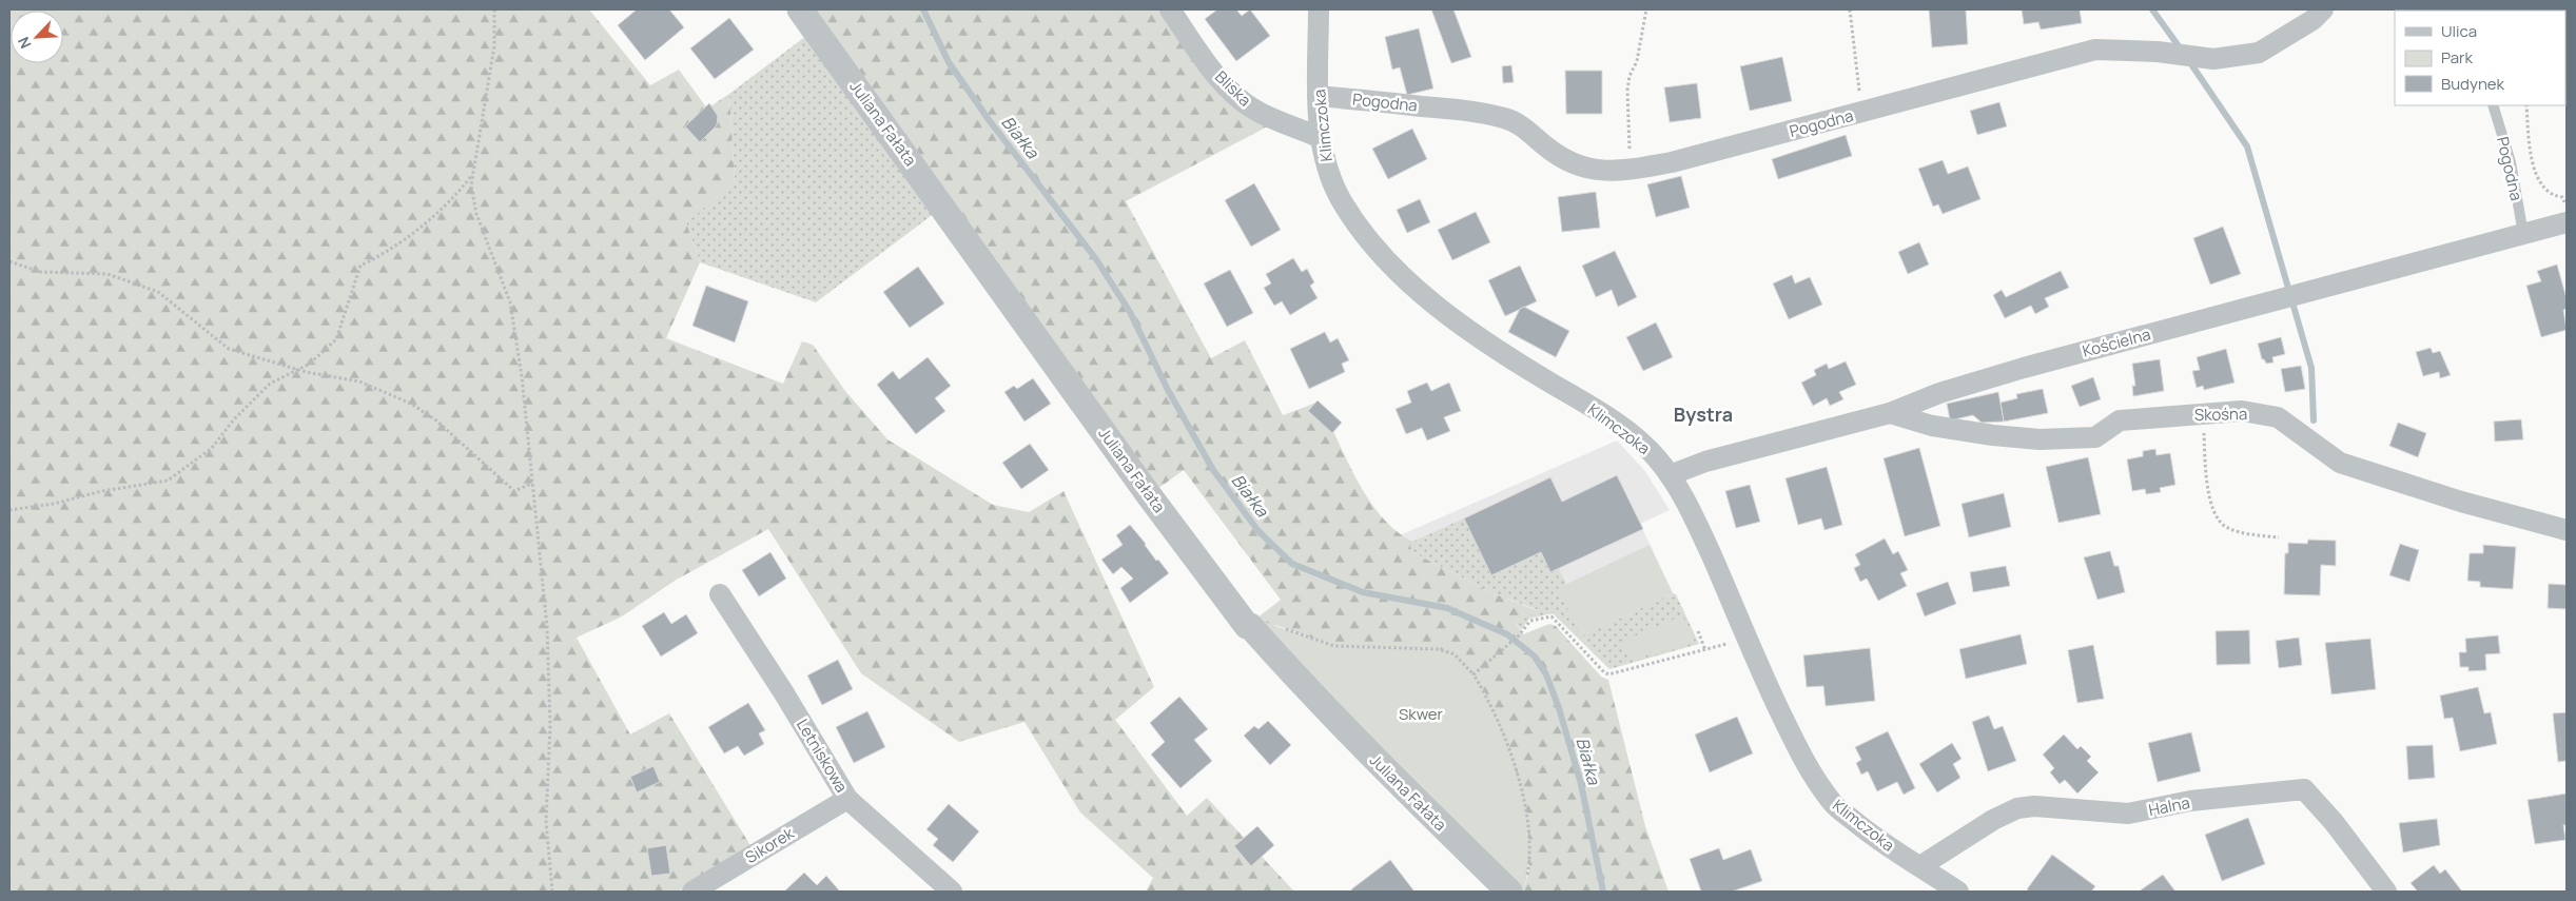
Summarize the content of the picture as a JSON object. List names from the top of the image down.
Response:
{
  "streets": {
    "street": [
      "Bliska",
      "Pogodna",
      "Juliana Fałata",
      "Klimczoka",
      "Kościelna",
      "Skośna",
      "Letniskowa",
      "Halna",
      "Sikorek"
    ]
  },
  "crossings": [
    ["Bliska", "Klimczoka"],
    ["Pogodna", "Klimczoka"],
    ["Pogodna", "Kościelna"],
    ["Klimczoka", "Kościelna"],
    ["Klimczoka", "Halna"],
    ["Kościelna", "Skośna"],
    ["Letniskowa", "Sikorek"]
  ],
  "districts": ["Bystra"],
  "water": ["Białka"],
  "parks": ["Skwer"],
  "legend": ["Ulica", "Park", "Budynek"],
  "north": "bottom left"
}
